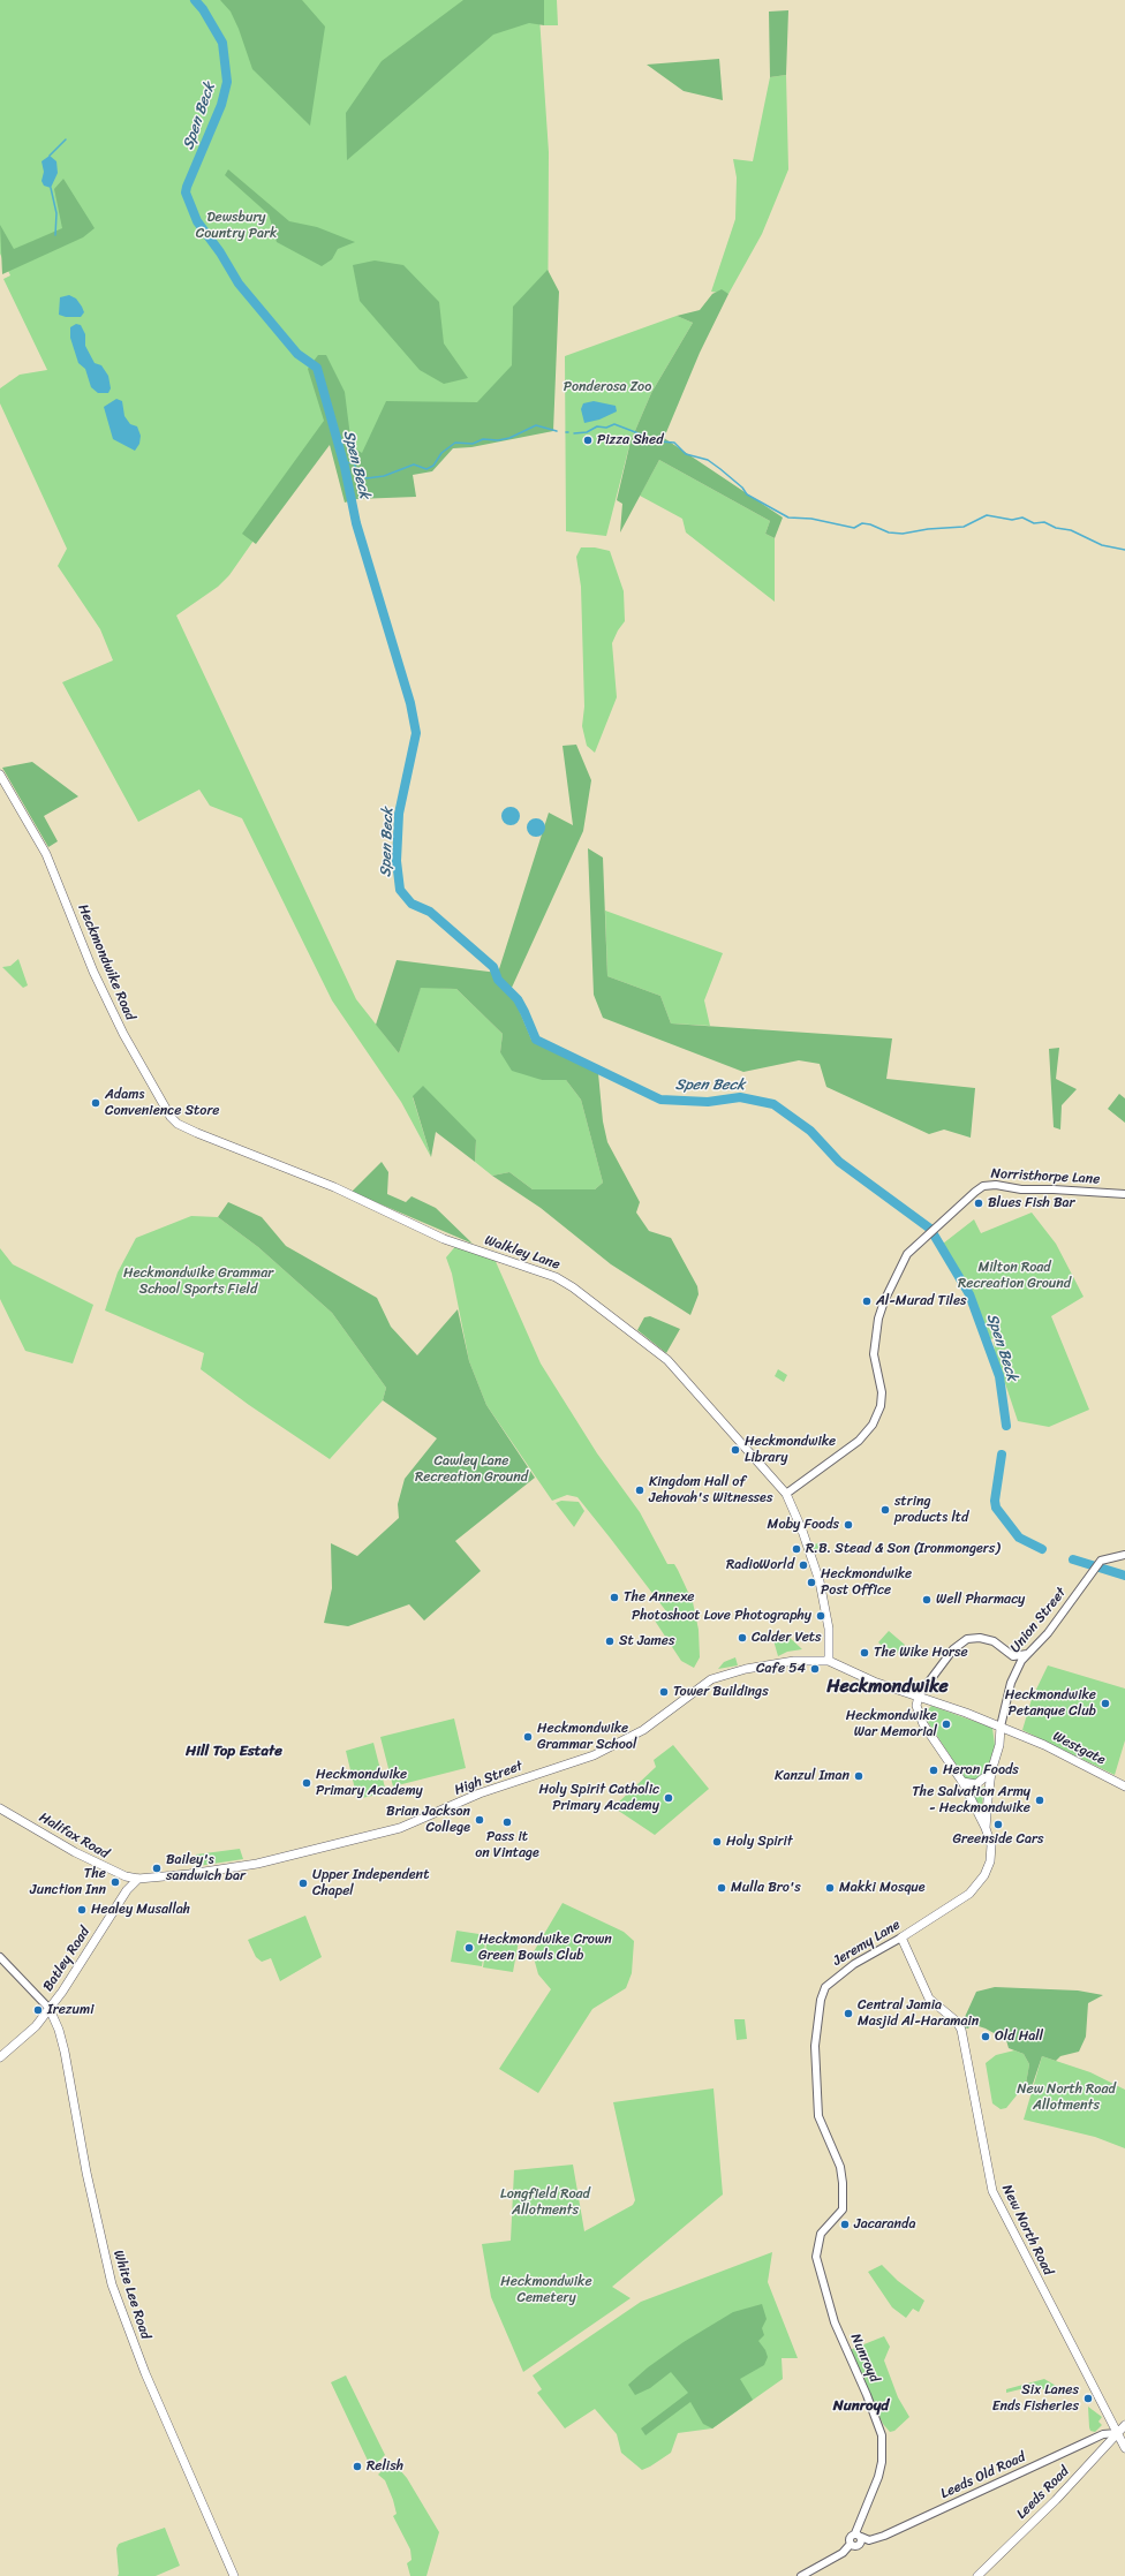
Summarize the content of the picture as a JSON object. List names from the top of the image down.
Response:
{
  "streets": {
    "main road": [
      "Heckmondwike Road",
      "Walkley Lane",
      "Westgate",
      "High Street",
      "Halifax Road",
      "Jeremy Lane",
      "Batley Road",
      "New North Road",
      "White Lee Road",
      "Leeds Road"
    ],
    "street": [
      "Norristhorpe Lane",
      "Union Street",
      "Nunroyd",
      "Leeds Old Road"
    ]
  },
  "crossings": [
    ["Heckmondwike Road", "Walkley Lane"],
    ["Norristhorpe Lane", "Walkley Lane"],
    ["Walkley Lane", "Westgate"],
    ["Walkley Lane", "High Street"],
    ["Union Street", "Westgate"],
    ["Westgate", "High Street"],
    ["High Street", "Halifax Road"],
    ["High Street", "Batley Road"],
    ["Halifax Road", "Batley Road"],
    ["Jeremy Lane", "New North Road"],
    ["Jeremy Lane", "Nunroyd"],
    ["Batley Road", "White Lee Road"],
    ["New North Road", "Leeds Old Road"],
    ["New North Road", "Leeds Road"],
    ["Nunroyd", "Leeds Old Road"],
    ["Leeds Old Road", "Leeds Road"]
  ],
  "districts": ["Heckmondwike", "Hill Top Estate", "Nunroyd"],
  "water": ["Spen Beck"],
  "parks": [
    "Dewsbury Country Park",
    "Ponderosa Zoo",
    "Milton Road Recreation Ground",
    "Heckmondwike Grammar School Sports Field",
    "Cawley Lane Recreation Ground",
    "New North Road Allotments",
    "Longfield Road Allotments",
    "Heckmondwike Cemetery"
  ],
  "places": [
    "Pizza Shed",
    "Adams Convenience Store",
    "Blues Fish Bar",
    "Al-Murad Tiles",
    "Heckmondwike Library",
    "Kingdom Hall of Jehovah's Witnesses",
    "string products ltd",
    "Moby Foods",
    "R.B. Stead & Son (Ironmongers)",
    "RadioWorld",
    "Heckmondwike Post Office",
    "The Annexe",
    "Well Pharmacy",
    "Photoshoot Love Photography",
    "Calder Vets",
    "St James",
    "The Wike Horse",
    "Cafe 54",
    "Tower Buildings",
    "Heckmondwike Petanque Club",
    "Heckmondwike War Memorial",
    "Heckmondwike Grammar School",
    "Heron Foods",
    "Kanzul Iman",
    "Heckmondwike Primary Academy",
    "Holy Spirit Catholic Primary Academy",
    "The Salvation Army - Heckmondwike",
    "Brian Jackson College",
    "Pass it on Vintage",
    "Greenside Cars",
    "Holy Spirit",
    "Bailey's sandwich bar",
    "The Junction Inn",
    "Upper Independent Chapel",
    "Mulla Bro's",
    "Makki Mosque",
    "Healey Musallah",
    "Heckmondwike Crown Green Bowls Club",
    "Irezumi",
    "Central Jamia Masjid Al-Haramain",
    "Old Hall",
    "Jacaranda",
    "Six Lanes Ends Fisheries",
    "Relish"
  ]
}
